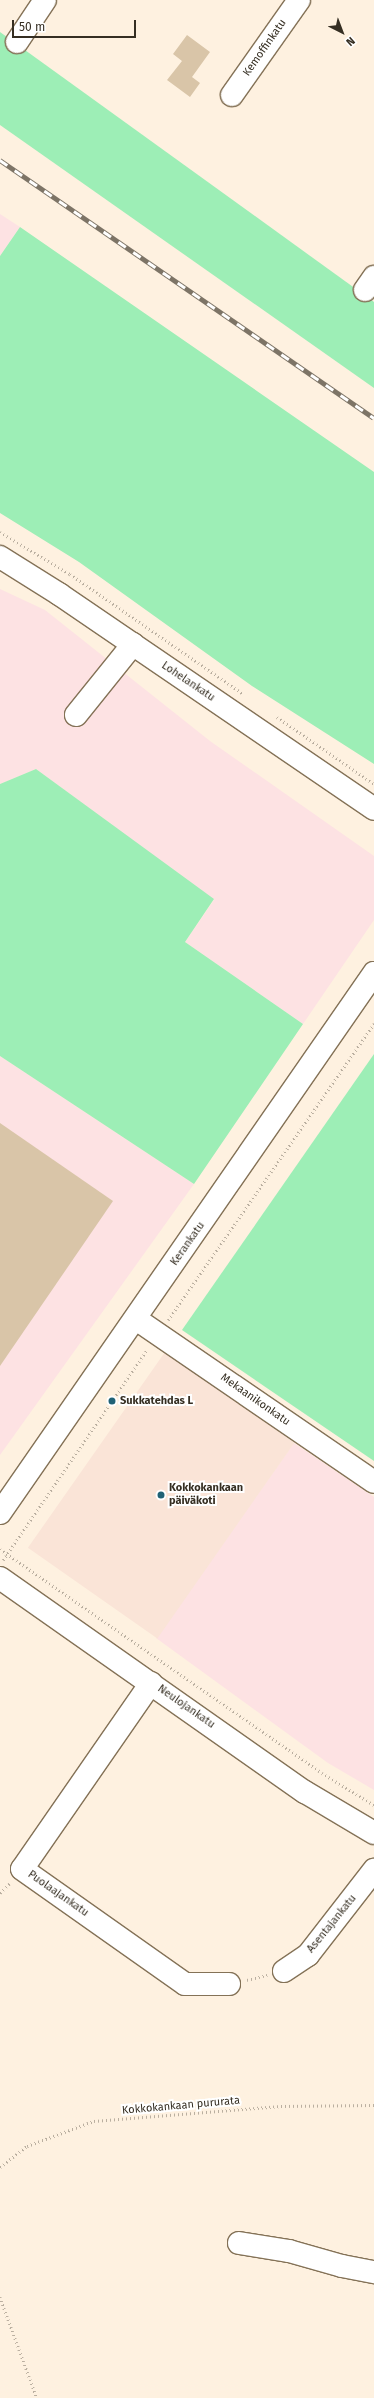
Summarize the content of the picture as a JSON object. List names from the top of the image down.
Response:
{
  "streets": {
    "street": [
      "Kemoffinkatu",
      "Lohelankatu",
      "Kerankatu",
      "Mekaanikonkatu",
      "Neulojankatu",
      "Puolaajankatu",
      "Asentajankatu"
    ],
    "path": ["Kokkokankaan pururata"]
  },
  "crossings": [
    ["Kerankatu", "Mekaanikonkatu"],
    ["Neulojankatu", "Puolaajankatu"]
  ],
  "places": ["Sukkatehdas L", "Kokkokankaan päiväkoti"],
  "scale_bar": "50 m",
  "north": "bottom right"
}
